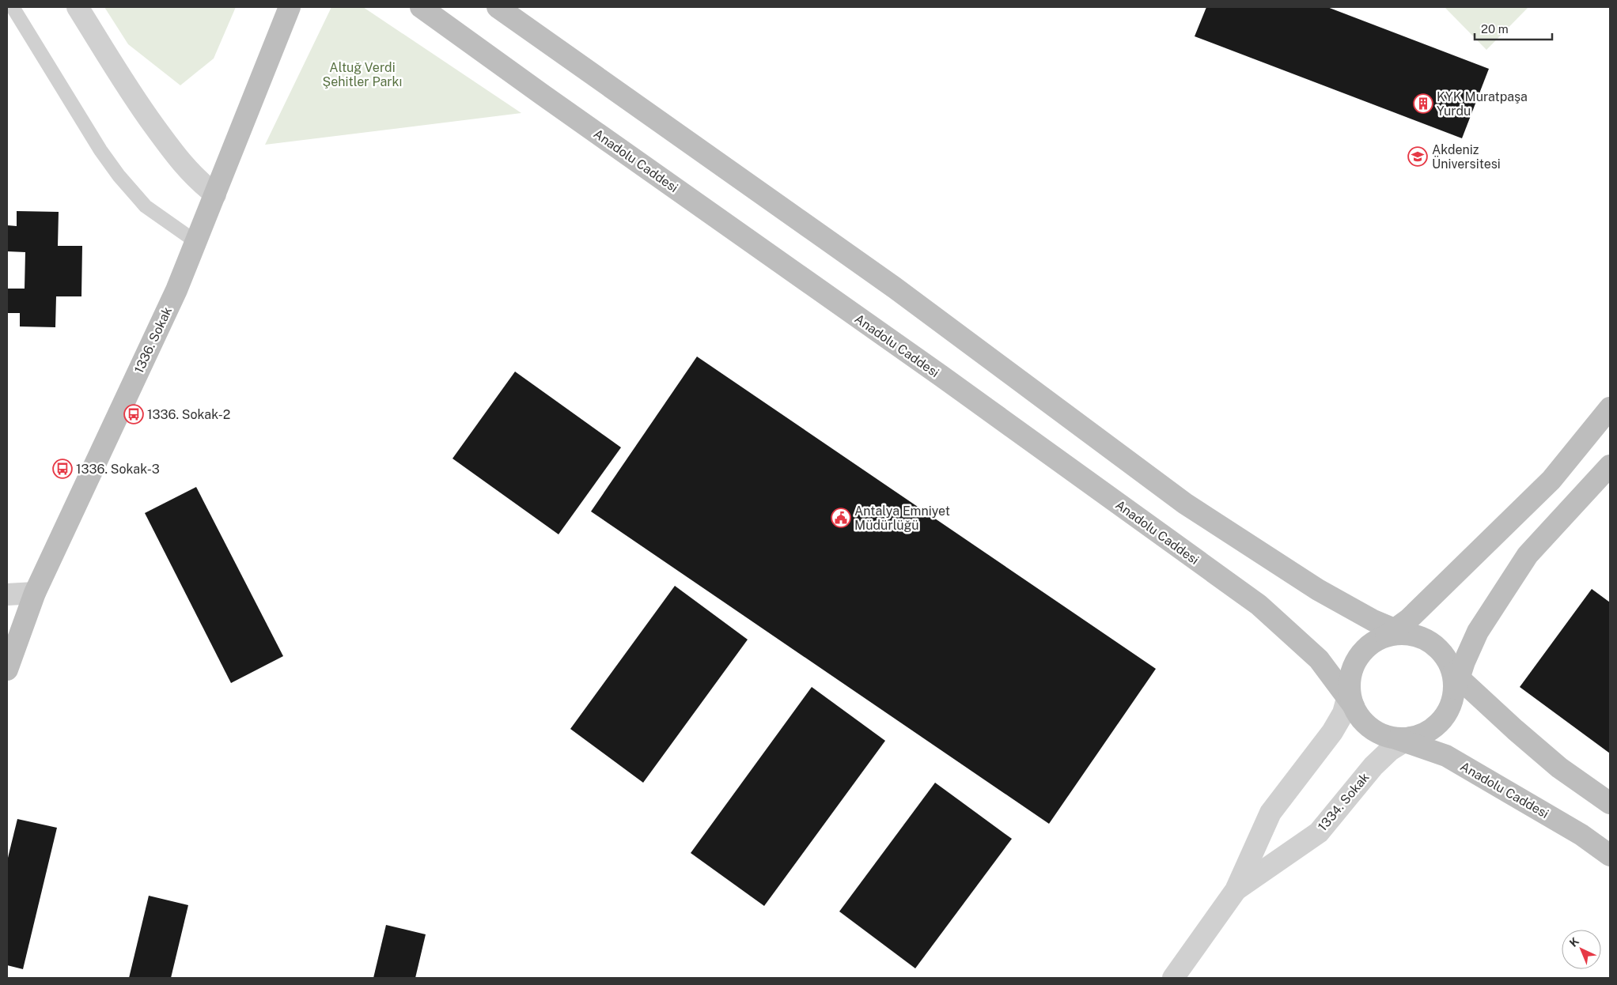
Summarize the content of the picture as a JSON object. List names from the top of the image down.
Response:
{
  "streets": {
    "main road": ["Anadolu Caddesi", "1336. Sokak"],
    "street": ["1334. Sokak"]
  },
  "crossings": [
    ["Anadolu Caddesi", "1334. Sokak"]
  ],
  "parks": ["Altuğ Verdi Şehitler Parkı"],
  "places": {
    "building": ["KYK Muratpaşa Yurdu"],
    "school or university": ["Akdeniz Üniversitesi"],
    "bus stop": ["1336. Sokak-2", "1336. Sokak-3"],
    "public building": ["Antalya Emniyet Müdürlüğü"]
  },
  "scale_bar": "20 m",
  "north": "top left"
}
